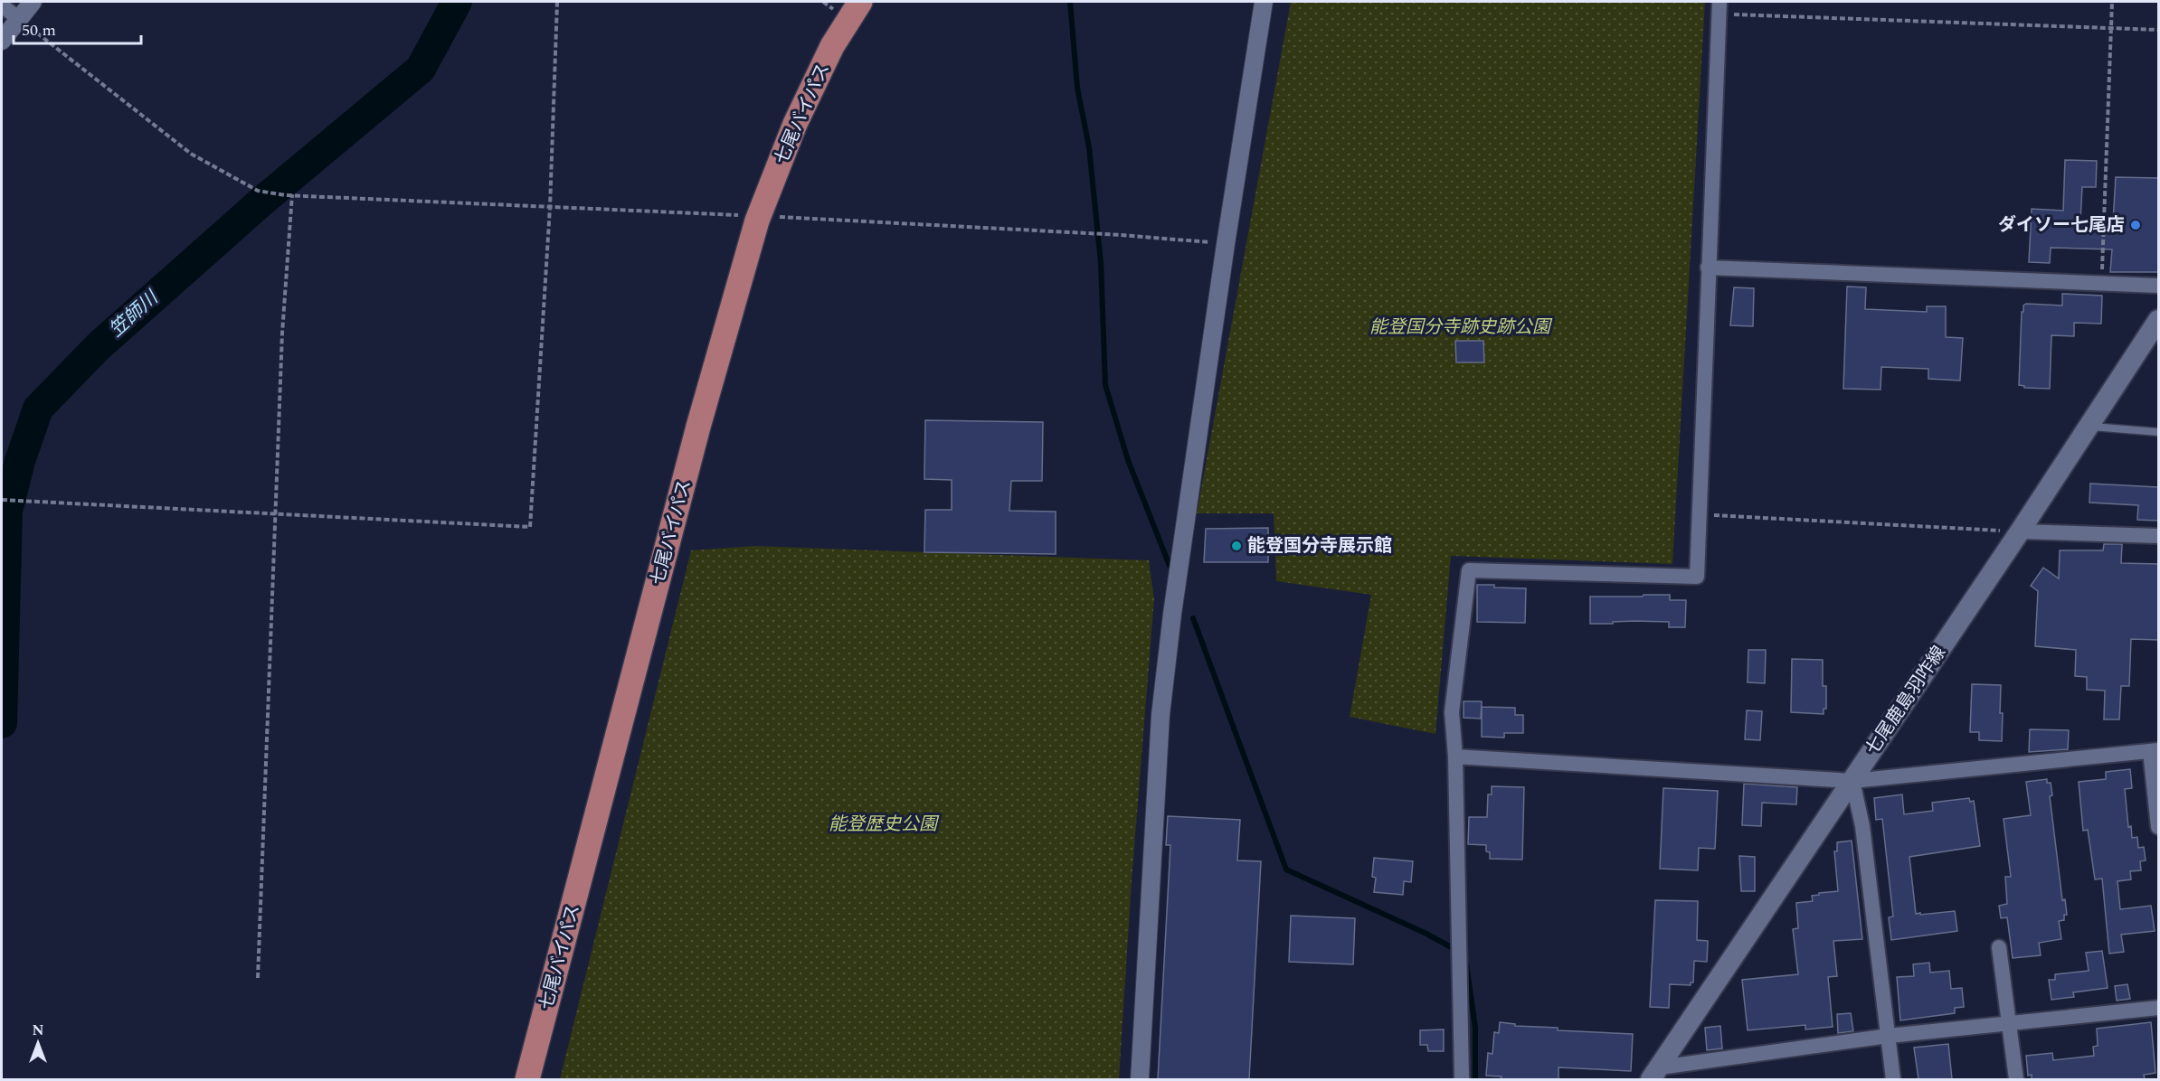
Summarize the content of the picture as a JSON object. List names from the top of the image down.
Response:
{
  "streets": {
    "highway": ["七尾バイパス"],
    "main road": ["七尾鹿島羽咋線"]
  },
  "water": ["笠師川"],
  "parks": ["能登国分寺跡史跡公園", "能登歴史公園"],
  "places": ["ダイソー七尾店", "能登国分寺展示館"],
  "scale_bar": "50 m",
  "north": "top"
}
